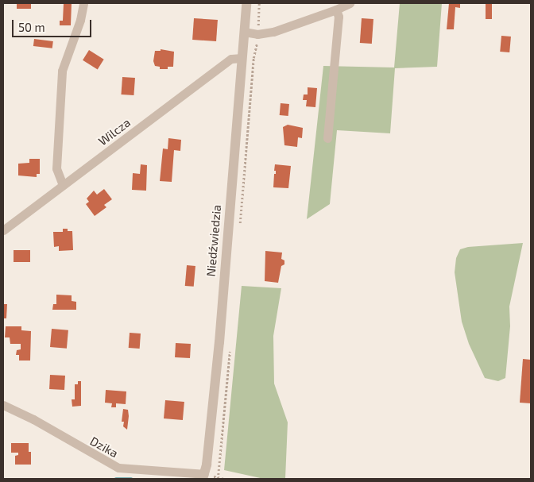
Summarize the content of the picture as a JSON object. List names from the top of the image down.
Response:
{
  "streets": {
    "street": ["Wilcza", "Niedźwiedzia", "Dzika"]
  },
  "crossings": [
    ["Wilcza", "Niedźwiedzia"],
    ["Niedźwiedzia", "Dzika"]
  ],
  "scale_bar": "50 m"
}
